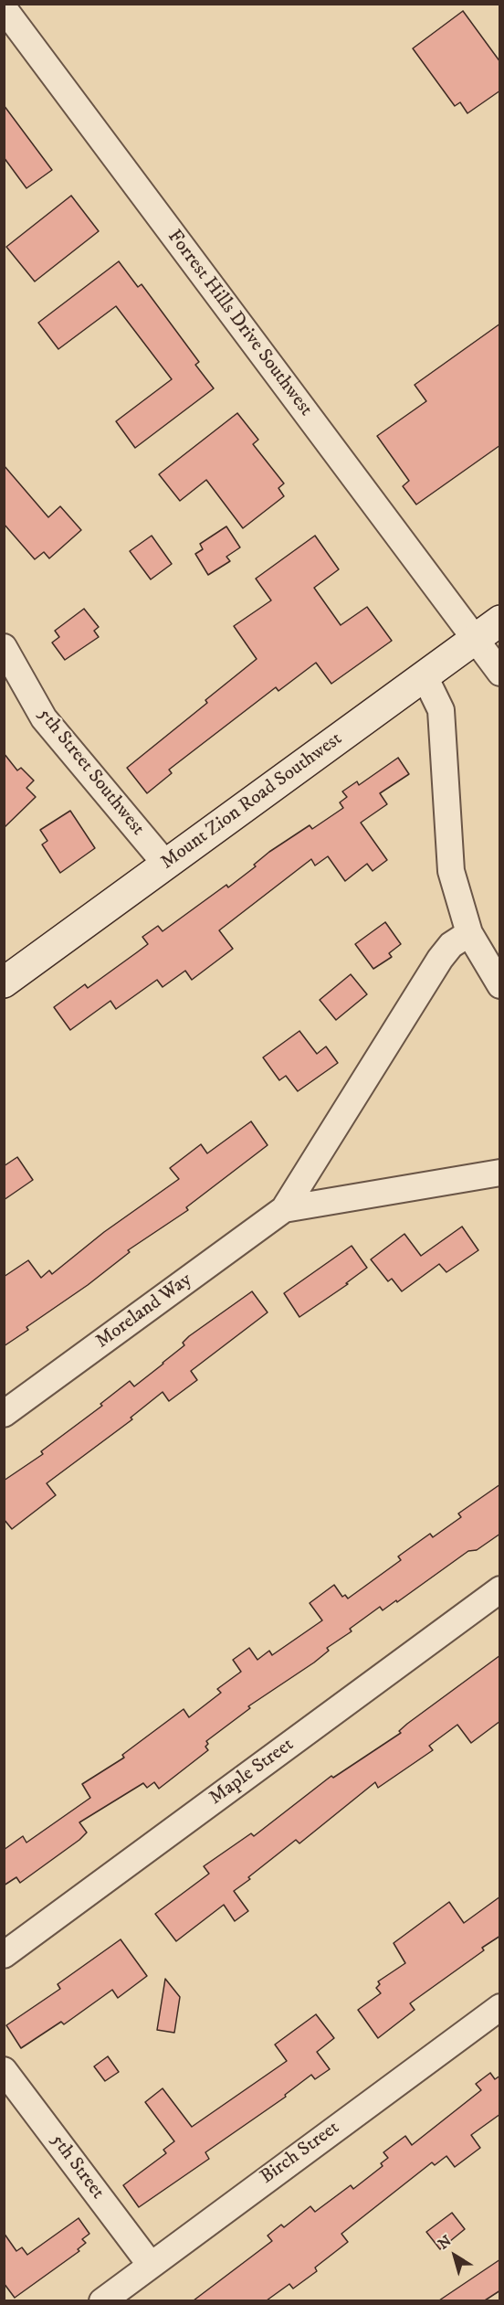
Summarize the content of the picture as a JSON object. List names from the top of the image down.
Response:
{
  "streets": {
    "street": [
      "Forrest Hills Drive Southwest",
      "5th Street Southwest",
      "Mount Zion Road Southwest",
      "Moreland Way",
      "Maple Street",
      "Birch Street",
      "5th Street"
    ]
  },
  "crossings": [
    ["Forrest Hills Drive Southwest", "Mount Zion Road Southwest"],
    ["5th Street Southwest", "Mount Zion Road Southwest"],
    ["Birch Street", "5th Street"]
  ],
  "north": "top left"
}
